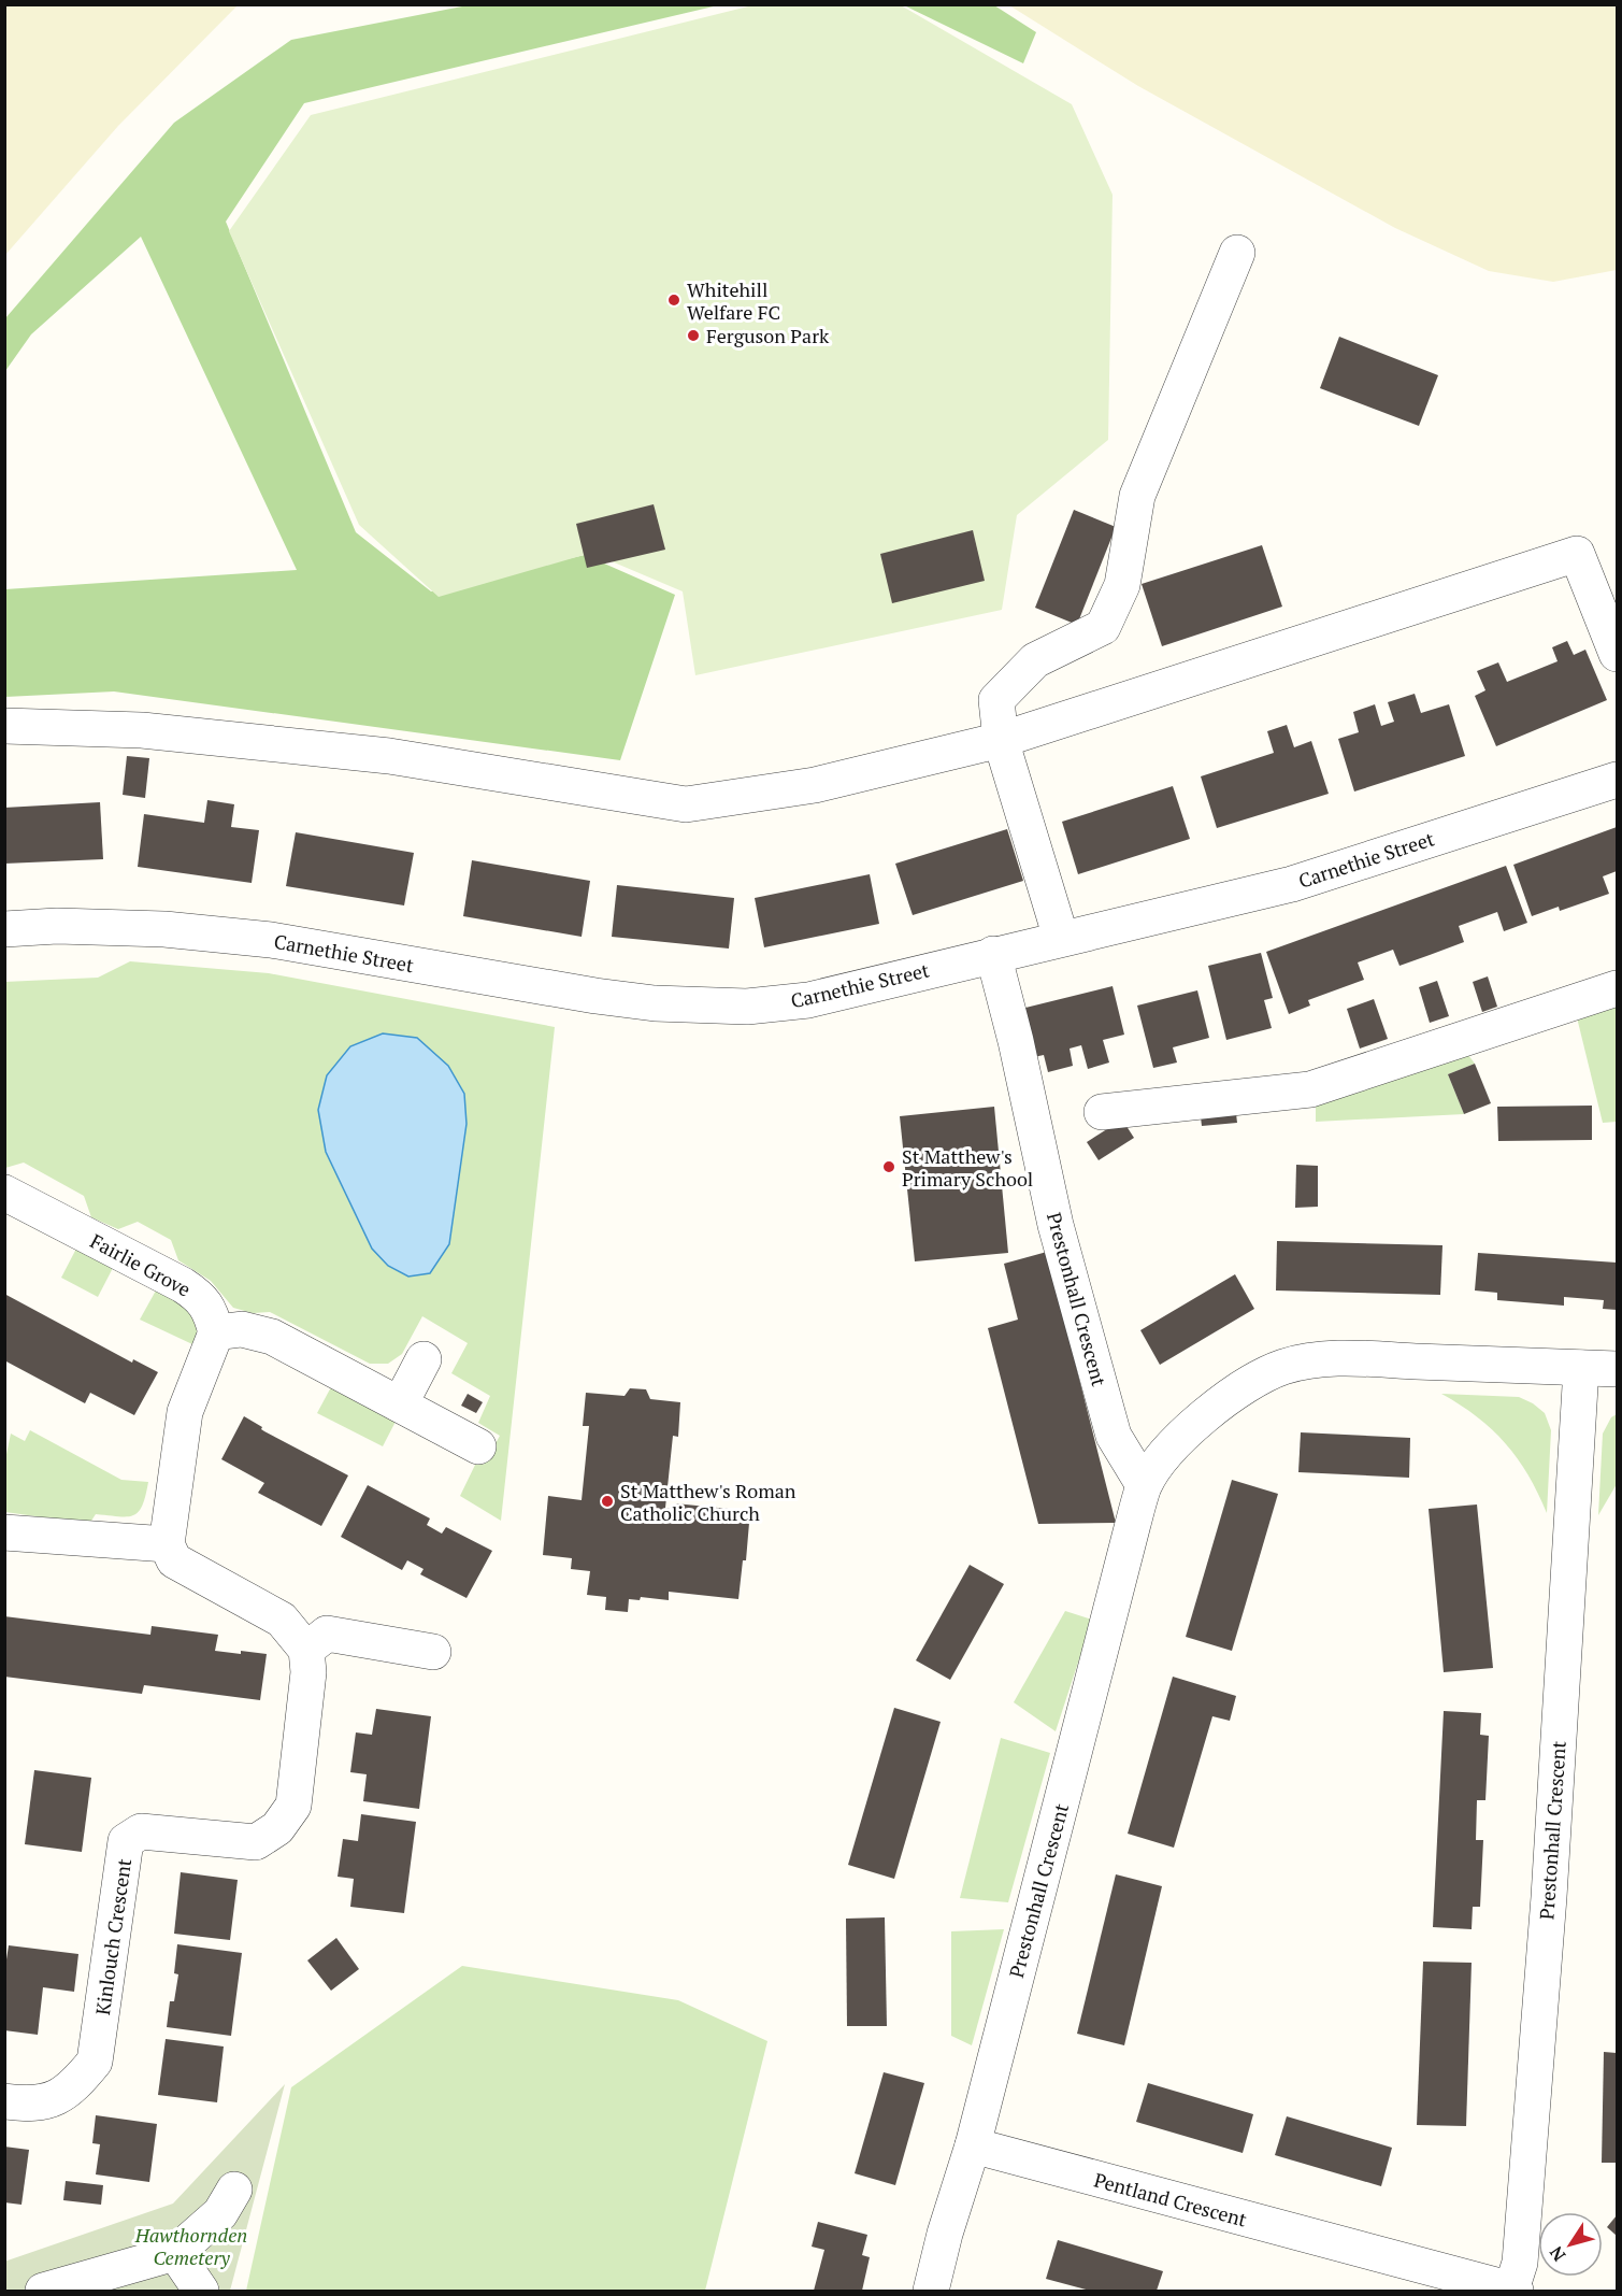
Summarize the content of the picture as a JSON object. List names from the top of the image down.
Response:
{
  "streets": {
    "street": [
      "Carnethie Street",
      "Fairlie Grove",
      "Prestonhall Crescent",
      "Kinlouch Crescent",
      "Pentland Crescent"
    ]
  },
  "crossings": [
    ["Carnethie Street", "Prestonhall Crescent"],
    ["Prestonhall Crescent", "Pentland Crescent"]
  ],
  "parks": ["Hawthornden Cemetery"],
  "places": [
    "Whitehill Welfare FC",
    "Ferguson Park",
    "St Matthew's Primary School",
    "St Matthew's Roman Catholic Church"
  ],
  "north": "bottom left"
}
